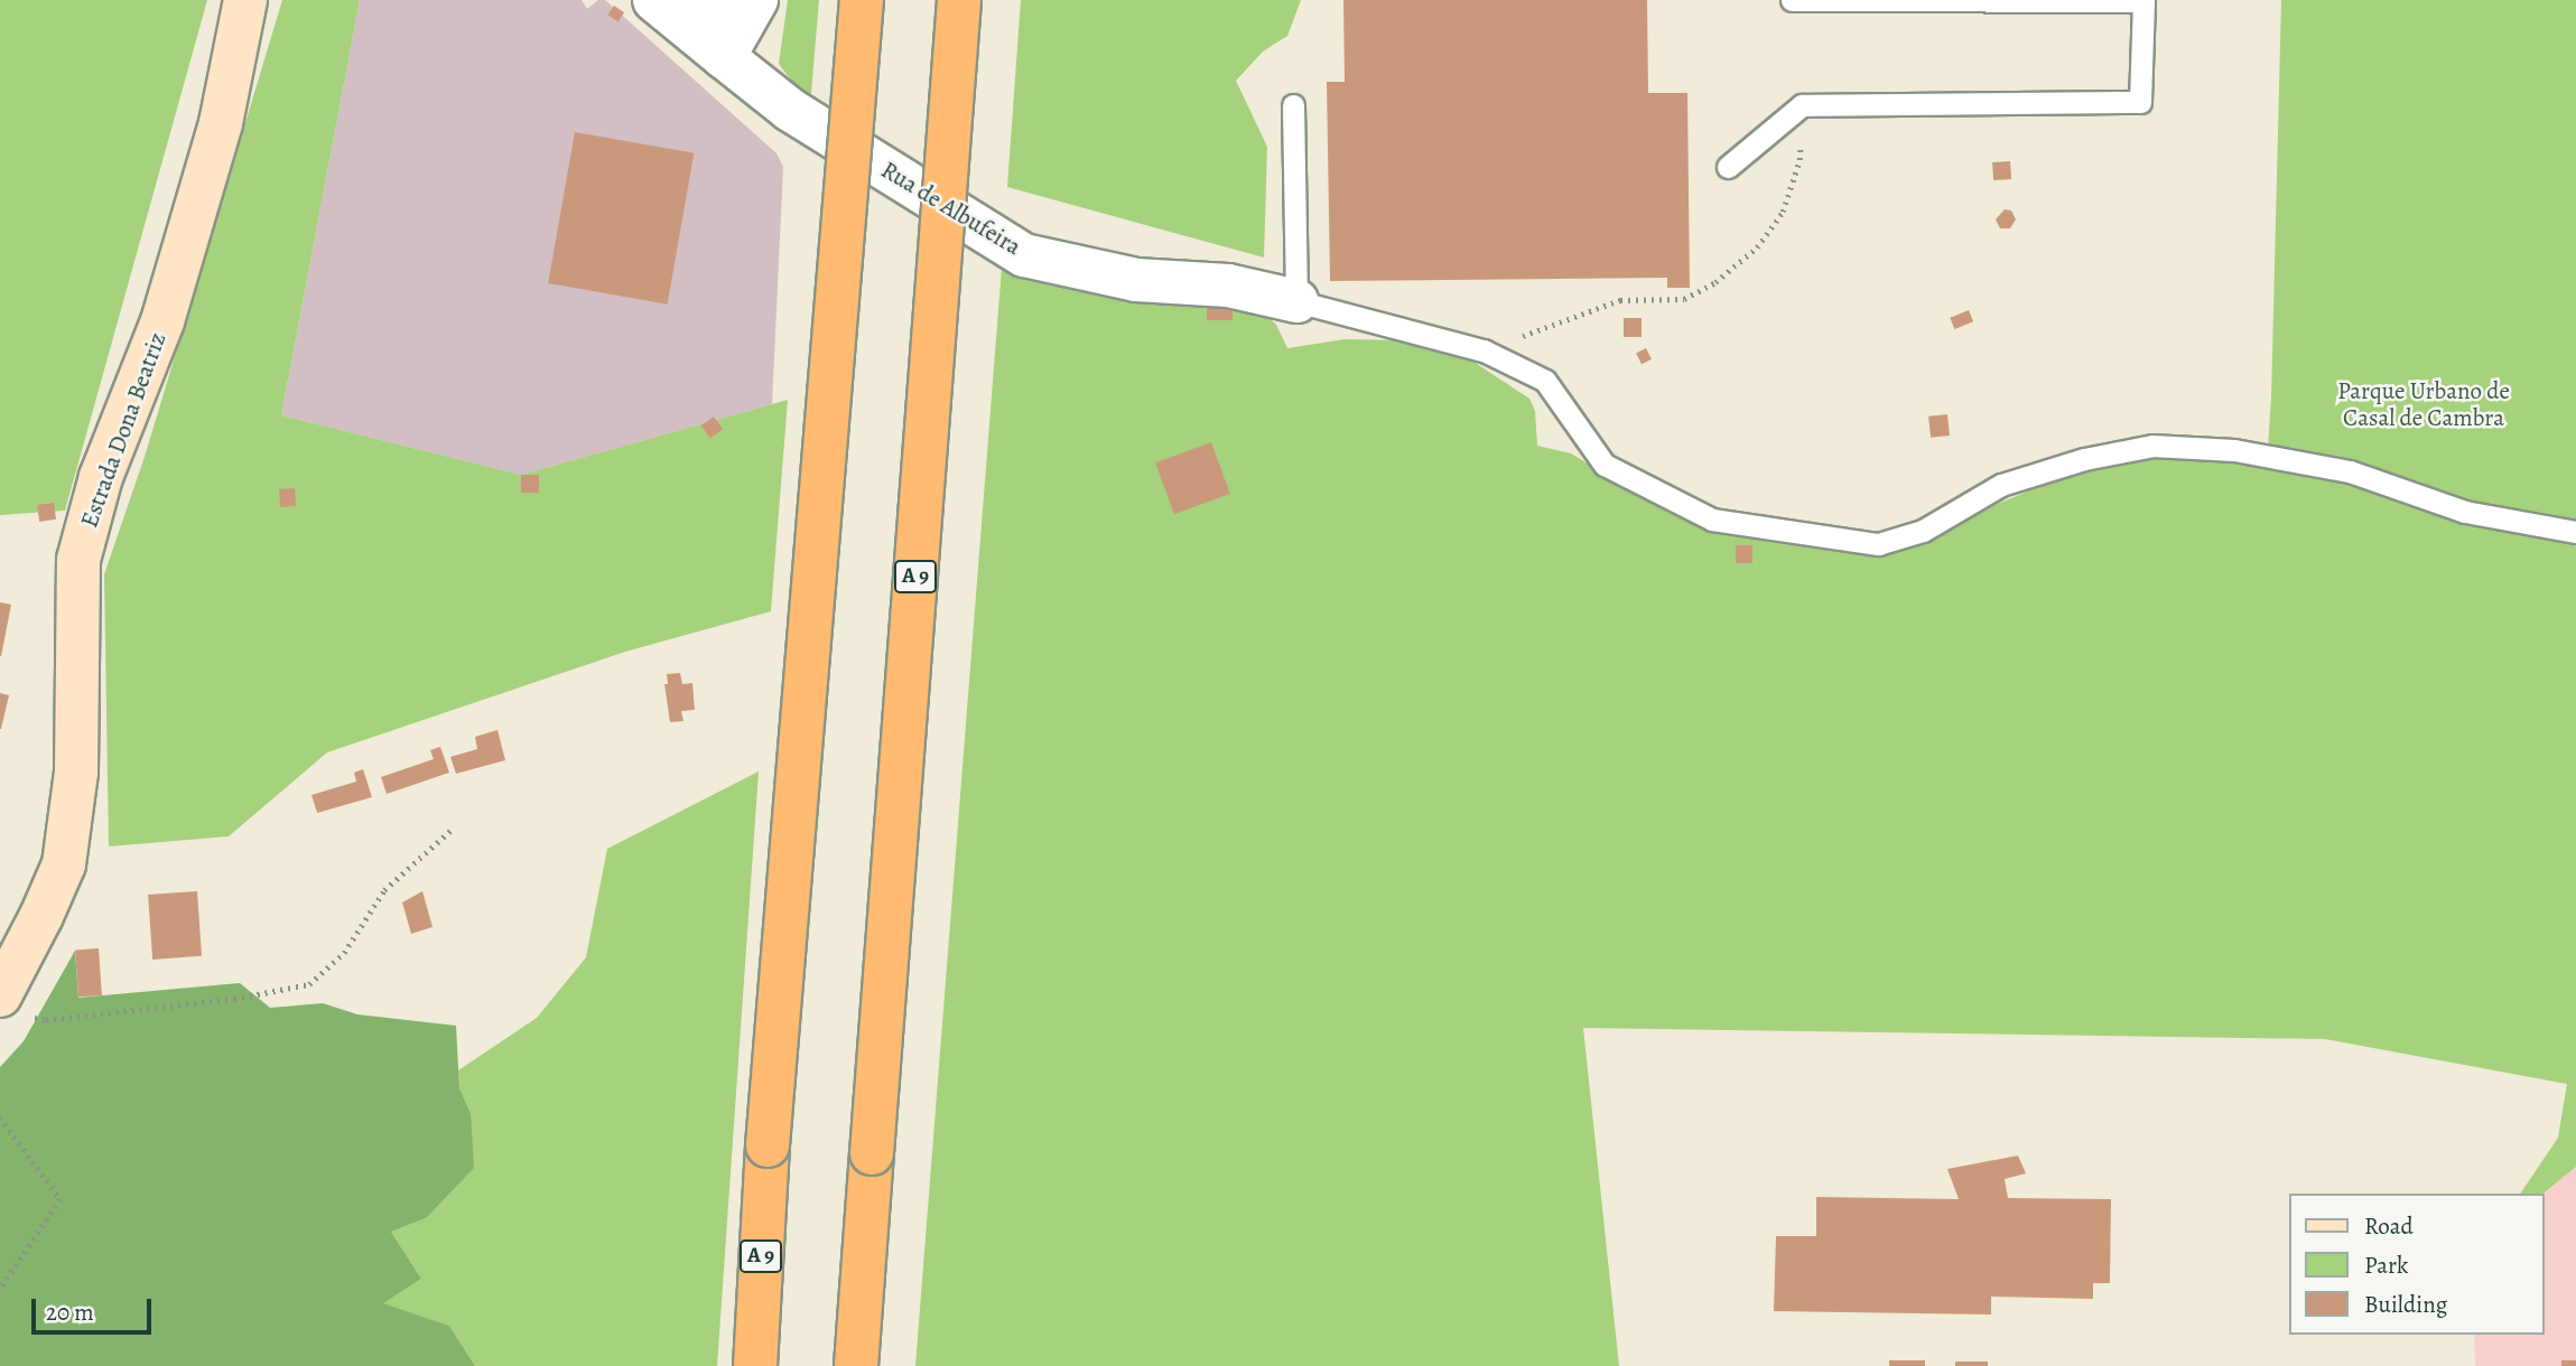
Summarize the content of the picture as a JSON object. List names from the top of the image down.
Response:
{
  "streets": {
    "highway": ["A 9"],
    "main road": ["Estrada Dona Beatriz"],
    "street": ["Rua de Albufeira"]
  },
  "parks": ["Parque Urbano de Casal de Cambra"],
  "legend": ["Road", "Park", "Building"],
  "scale_bar": "20 m"
}
